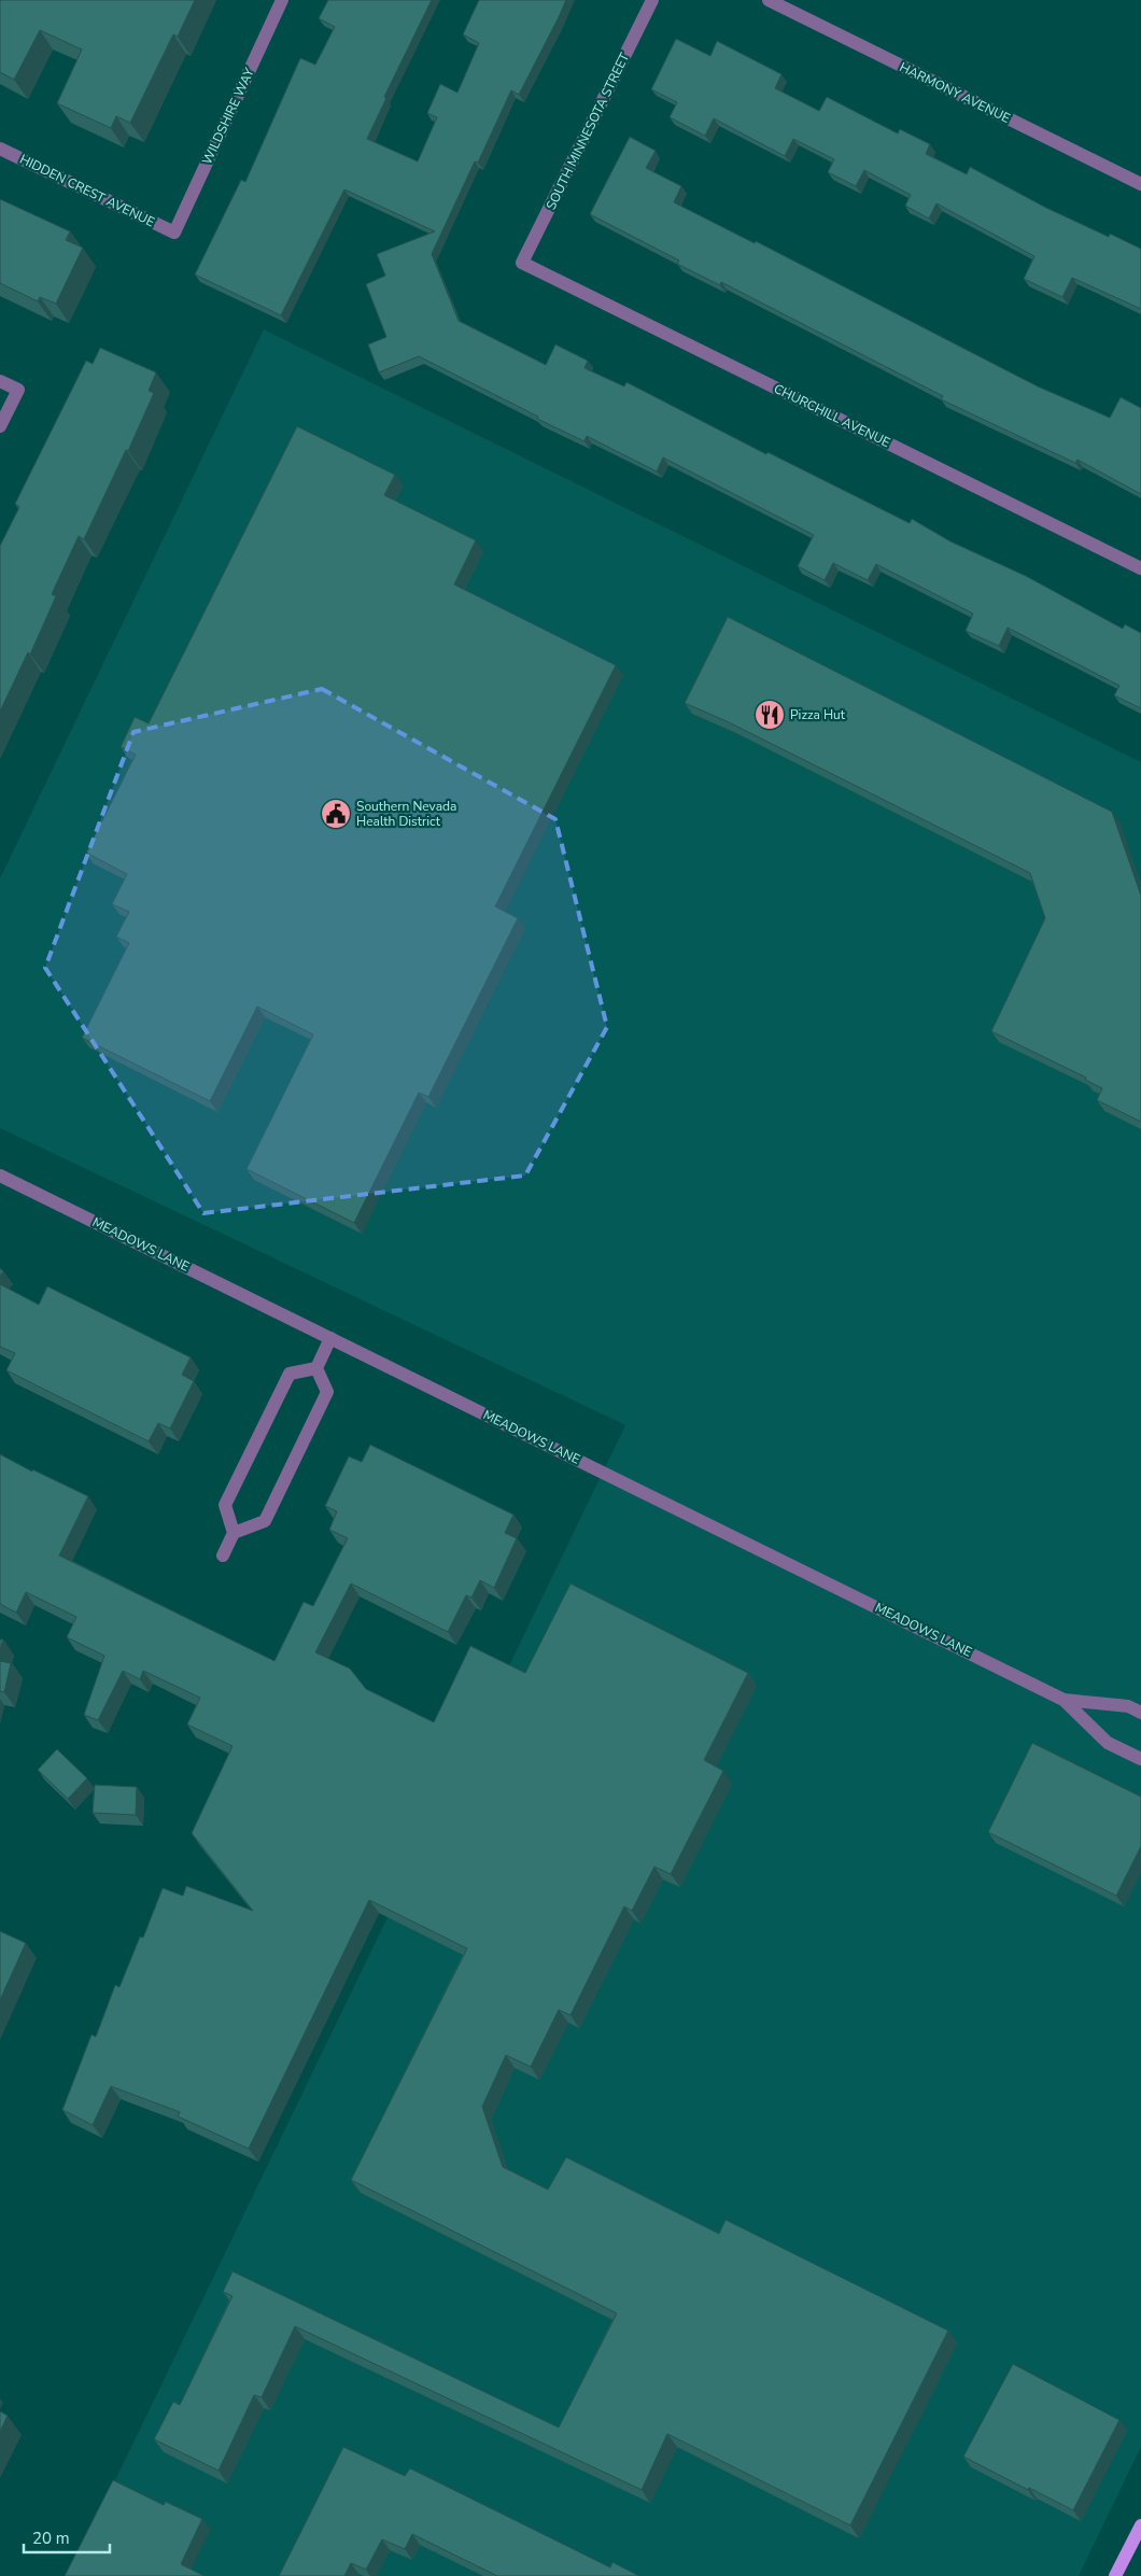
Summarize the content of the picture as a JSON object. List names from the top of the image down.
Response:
{
  "streets": {
    "street": [
      "HARMONY AVENUE",
      "WILDSHIRE WAY",
      "SOUTH MINNESOTA STREET",
      "HIDDEN CREST AVENUE",
      "CHURCHILL AVENUE",
      "MEADOWS LANE"
    ]
  },
  "crossings": [
    ["WILDSHIRE WAY", "HIDDEN CREST AVENUE"],
    ["SOUTH MINNESOTA STREET", "CHURCHILL AVENUE"]
  ],
  "places": {
    "restaurant": ["Pizza Hut"],
    "public building": ["Southern Nevada Health District"]
  },
  "scale_bar": "20 m"
}
